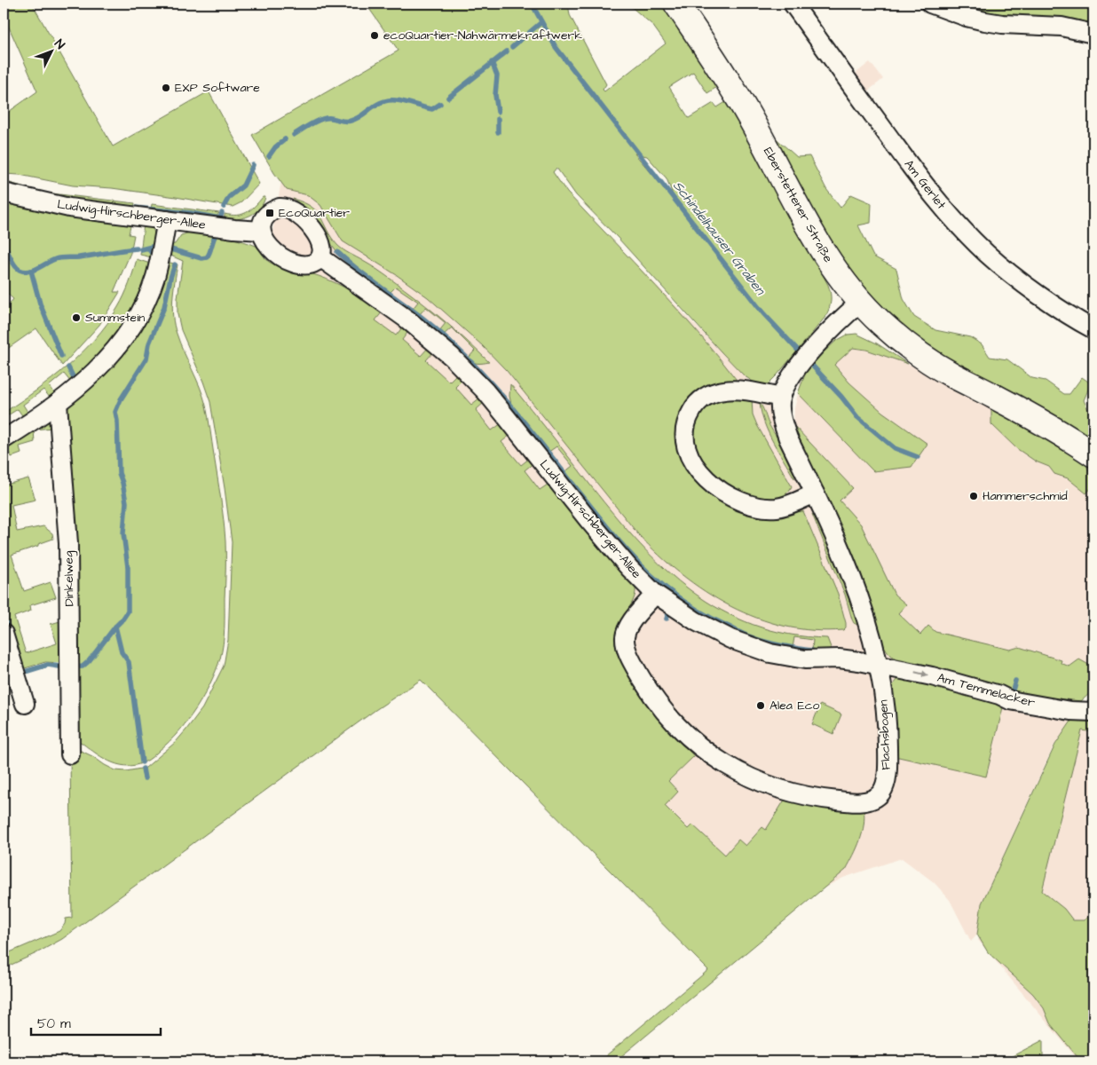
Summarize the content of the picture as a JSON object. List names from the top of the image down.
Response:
{
  "streets": {
    "main road": ["Eberstettener Straße"],
    "street": [
      "Am Gerlet",
      "Ludwig-Hirschberger-Allee",
      "Dinkelweg",
      "Am Temmelacker",
      "Flachsbogen"
    ]
  },
  "crossings": [
    ["Ludwig-Hirschberger-Allee", "Am Temmelacker"],
    ["Ludwig-Hirschberger-Allee", "Flachsbogen"],
    ["Am Temmelacker", "Flachsbogen"]
  ],
  "one_way": ["Am Temmelacker"],
  "water": ["Schindelhauser Graben"],
  "places": {
    "other": [
      "ecoQuartier-Nahwärmekraftwerk",
      "EXP Software",
      "Summstein",
      "Hammerschmid",
      "Alea Eco"
    ],
    "transit": ["EcoQuartier"]
  },
  "scale_bar": "50 m",
  "north": "top right"
}
